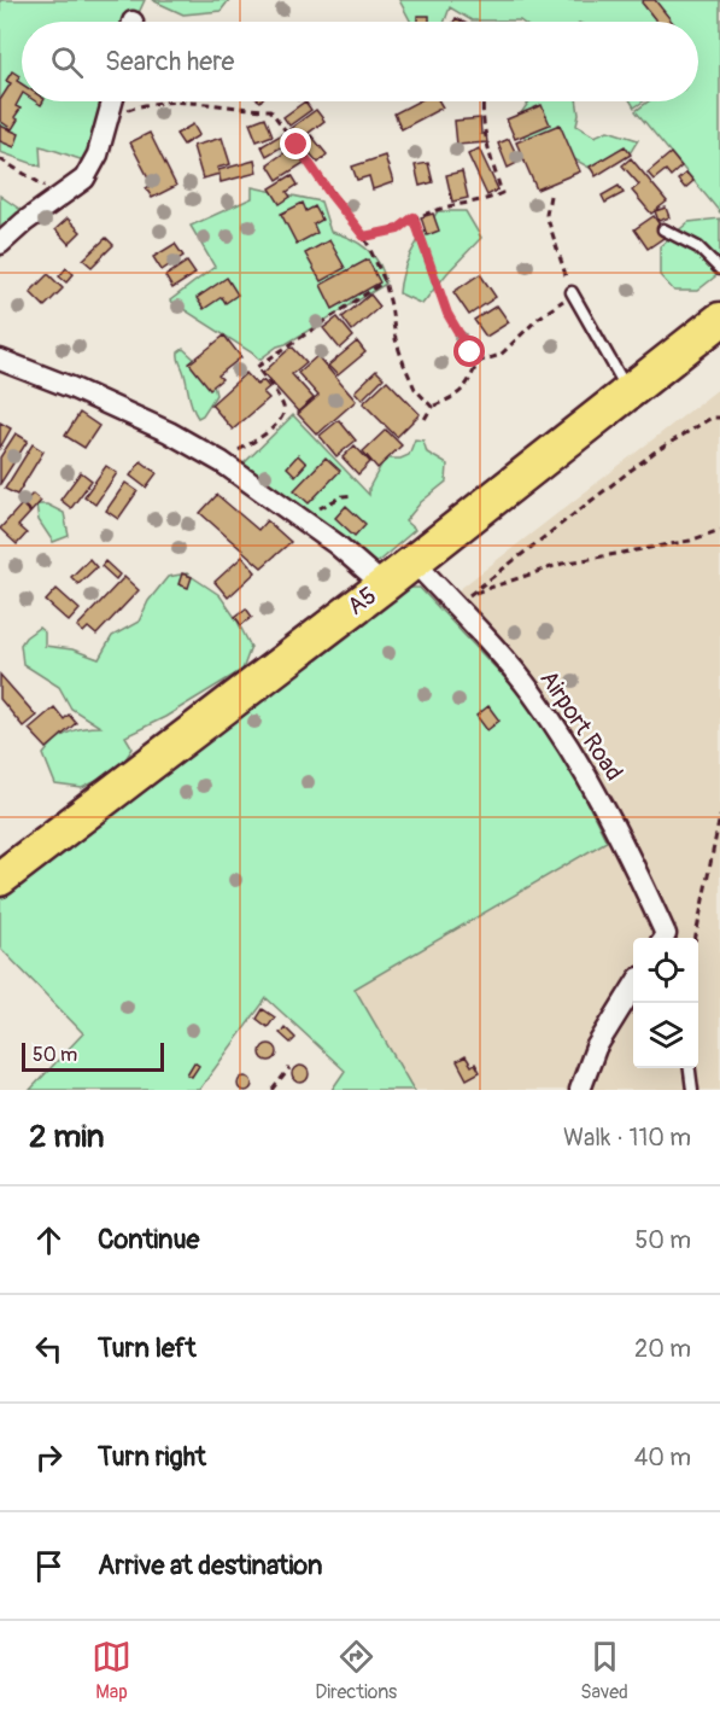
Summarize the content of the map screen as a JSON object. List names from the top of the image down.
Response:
{
  "streets": {
    "highway": ["A5"],
    "street": ["Airport Road"]
  },
  "crossings": [
    ["A5", "Airport Road"]
  ],
  "scale_bar": "50 m",
  "page": {
    "search": "Search here",
    "scale": "50 m",
    "heading": ["2 min", "Walk · 110 m"],
    "list": [
      ["Continue", "50 m"],
      ["Turn left", "20 m"],
      ["Turn right", "40 m"],
      "Arrive at destination"
    ],
    "nav": ["Map", "Directions", "Saved"]
  }
}
